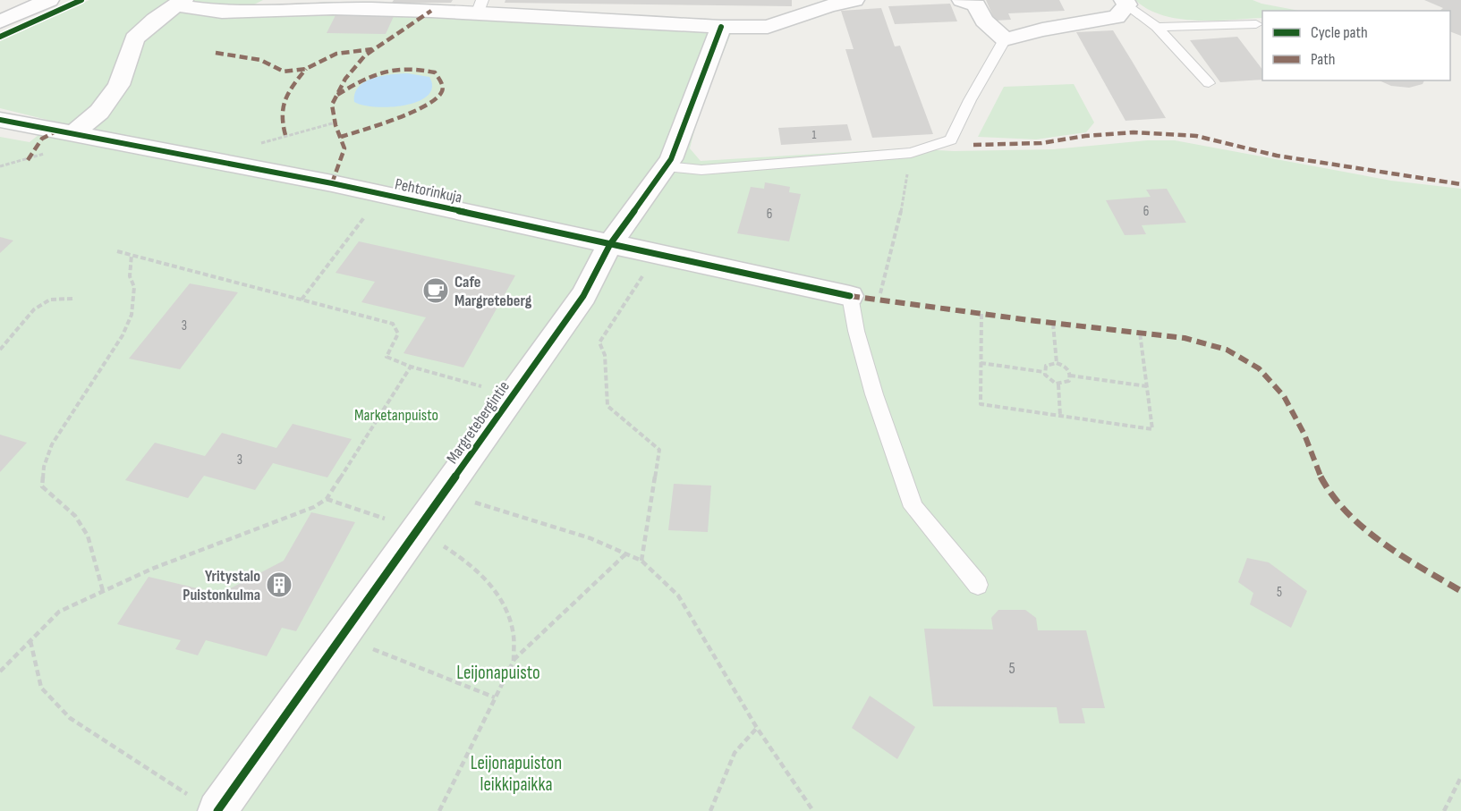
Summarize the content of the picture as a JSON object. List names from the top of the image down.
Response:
{
  "streets": {
    "street": ["Pehtorinkuja", "Margretebergintie"]
  },
  "crossings": [
    ["Pehtorinkuja", "Margretebergintie"]
  ],
  "parks": ["Marketanpuisto", "Leijonapuisto", "Leijonapuiston leikkipaikka"],
  "places": {
    "cafe": ["Cafe Margreteberg"],
    "building": ["Yritystalo Puistonkulma"]
  },
  "house_numbers": [
    "1",
    "6",
    "6",
    "3",
    "3",
    "5",
    "5"
  ],
  "legend": ["Cycle path", "Path"]
}
